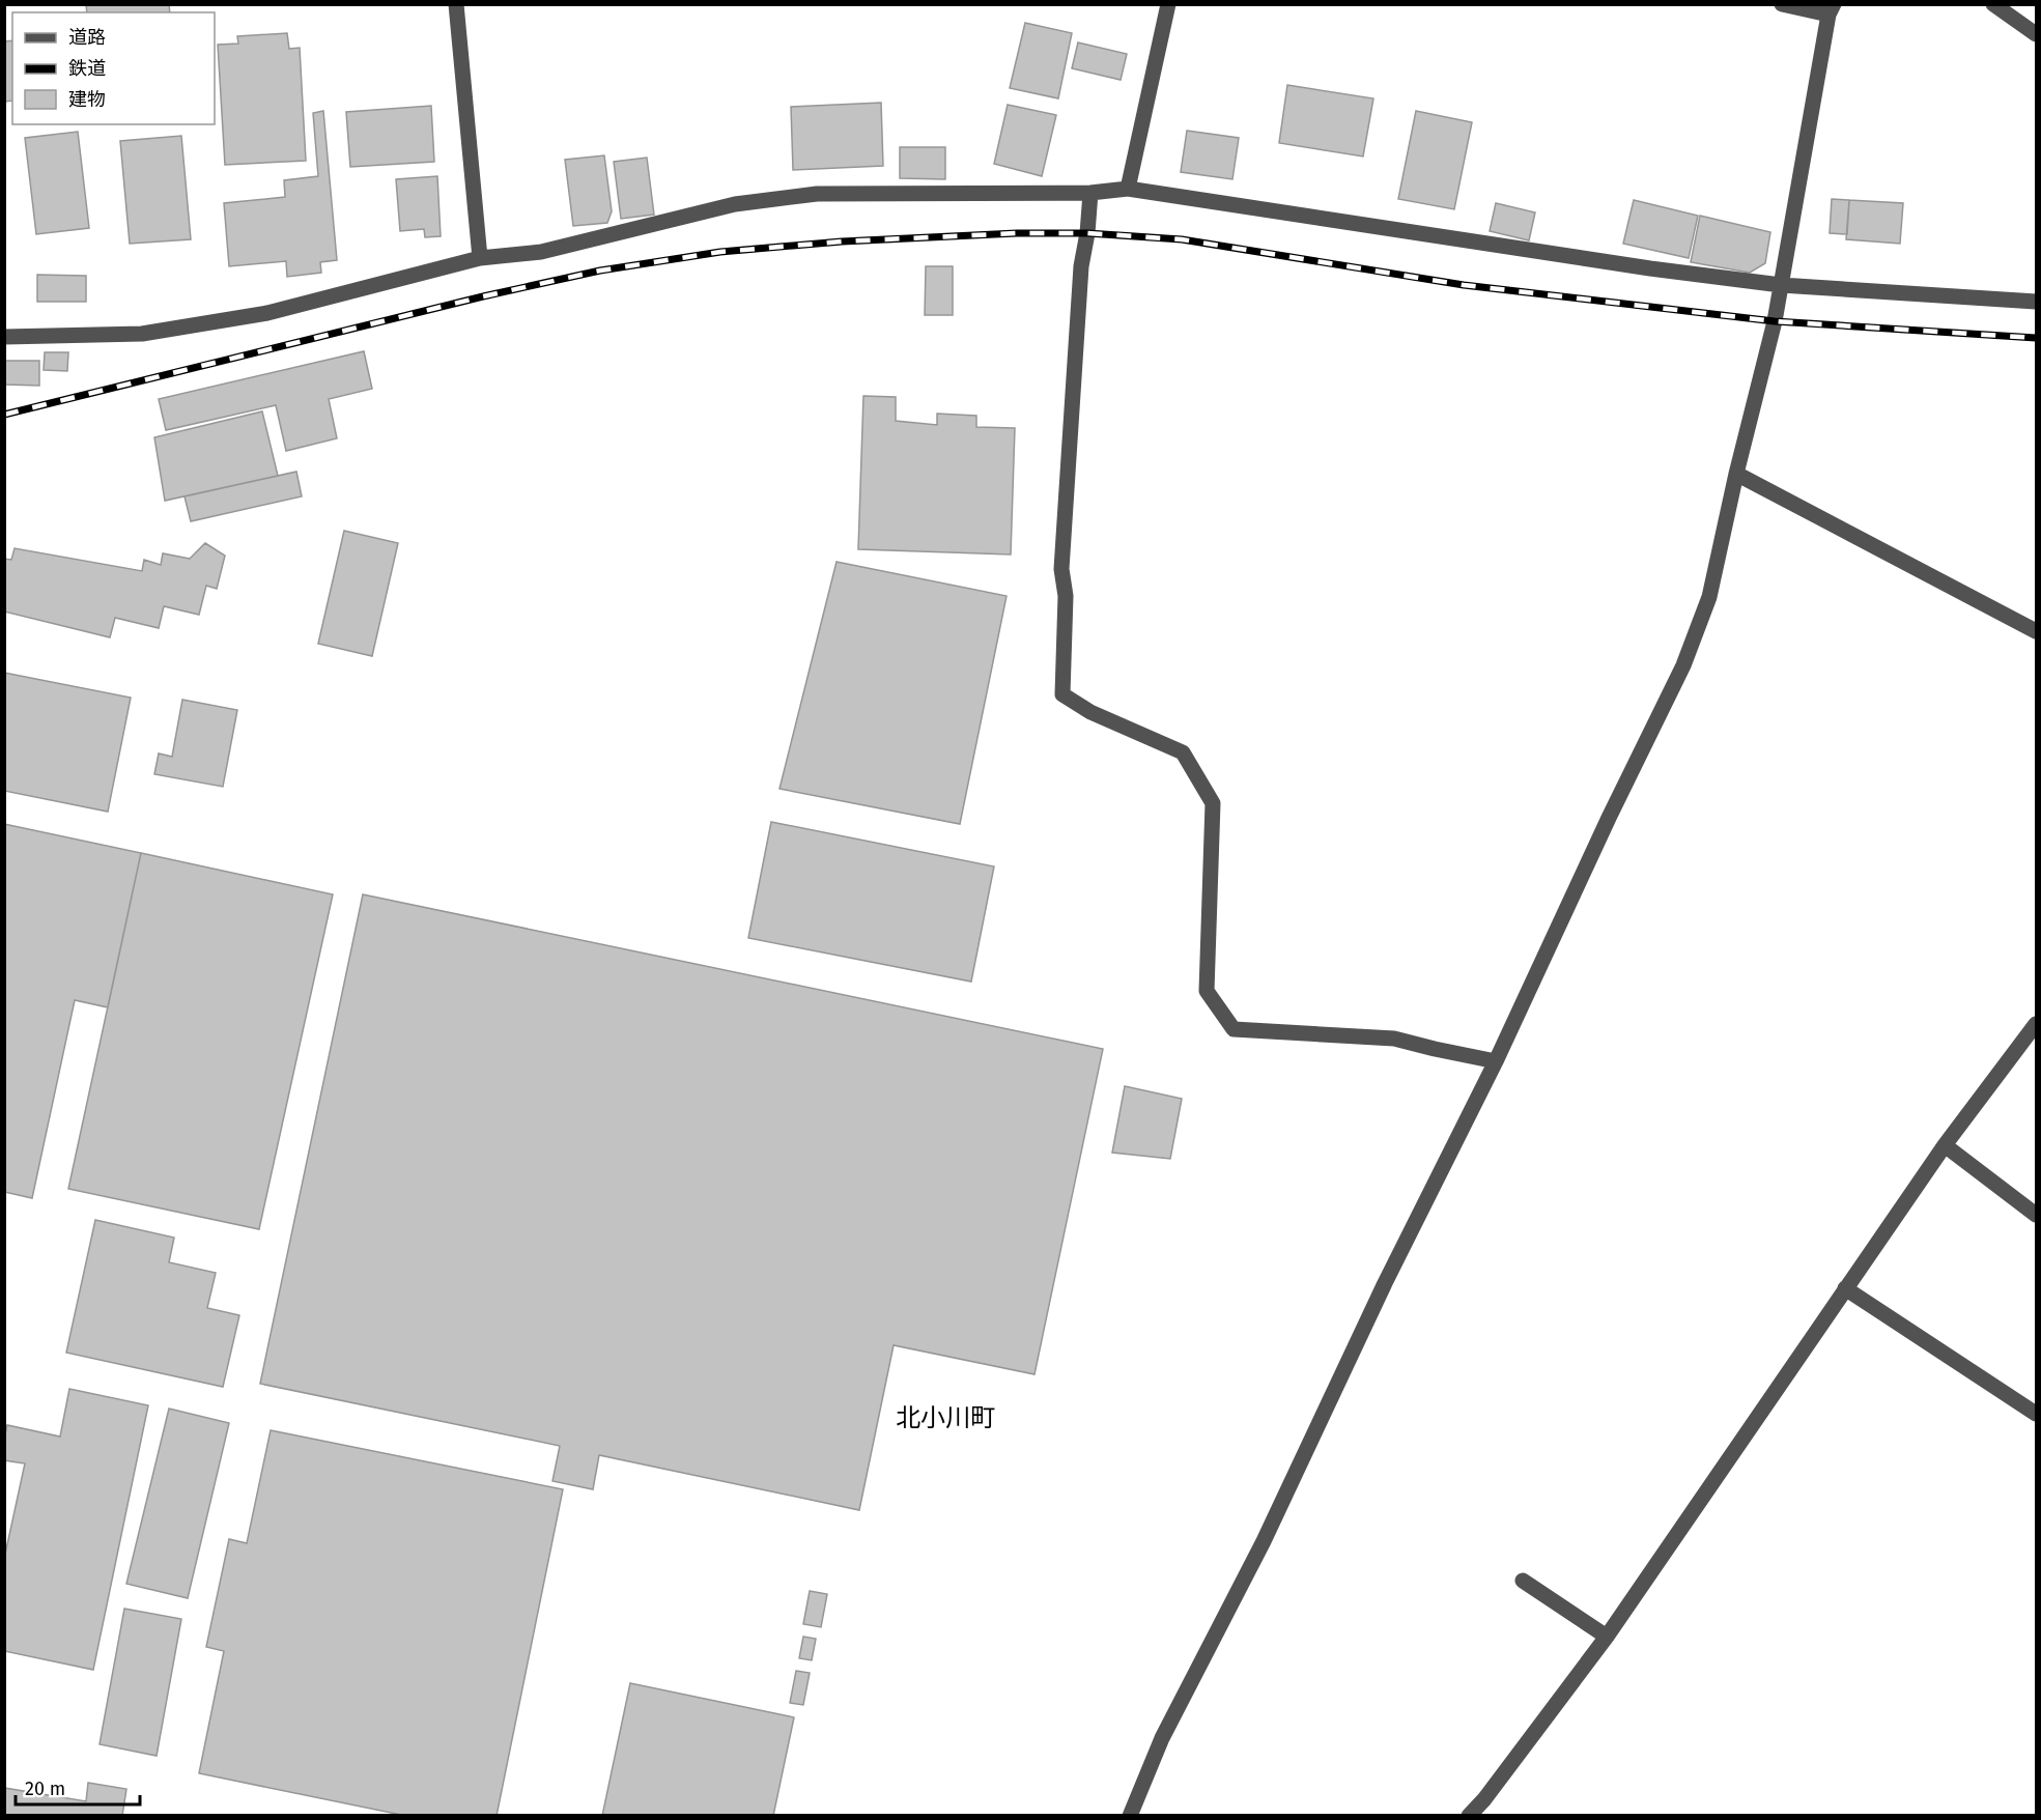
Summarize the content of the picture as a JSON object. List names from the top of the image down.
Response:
{
  "districts": ["北小川町"],
  "legend": ["道路", "鉄道", "建物"],
  "scale_bar": "20 m"
}
